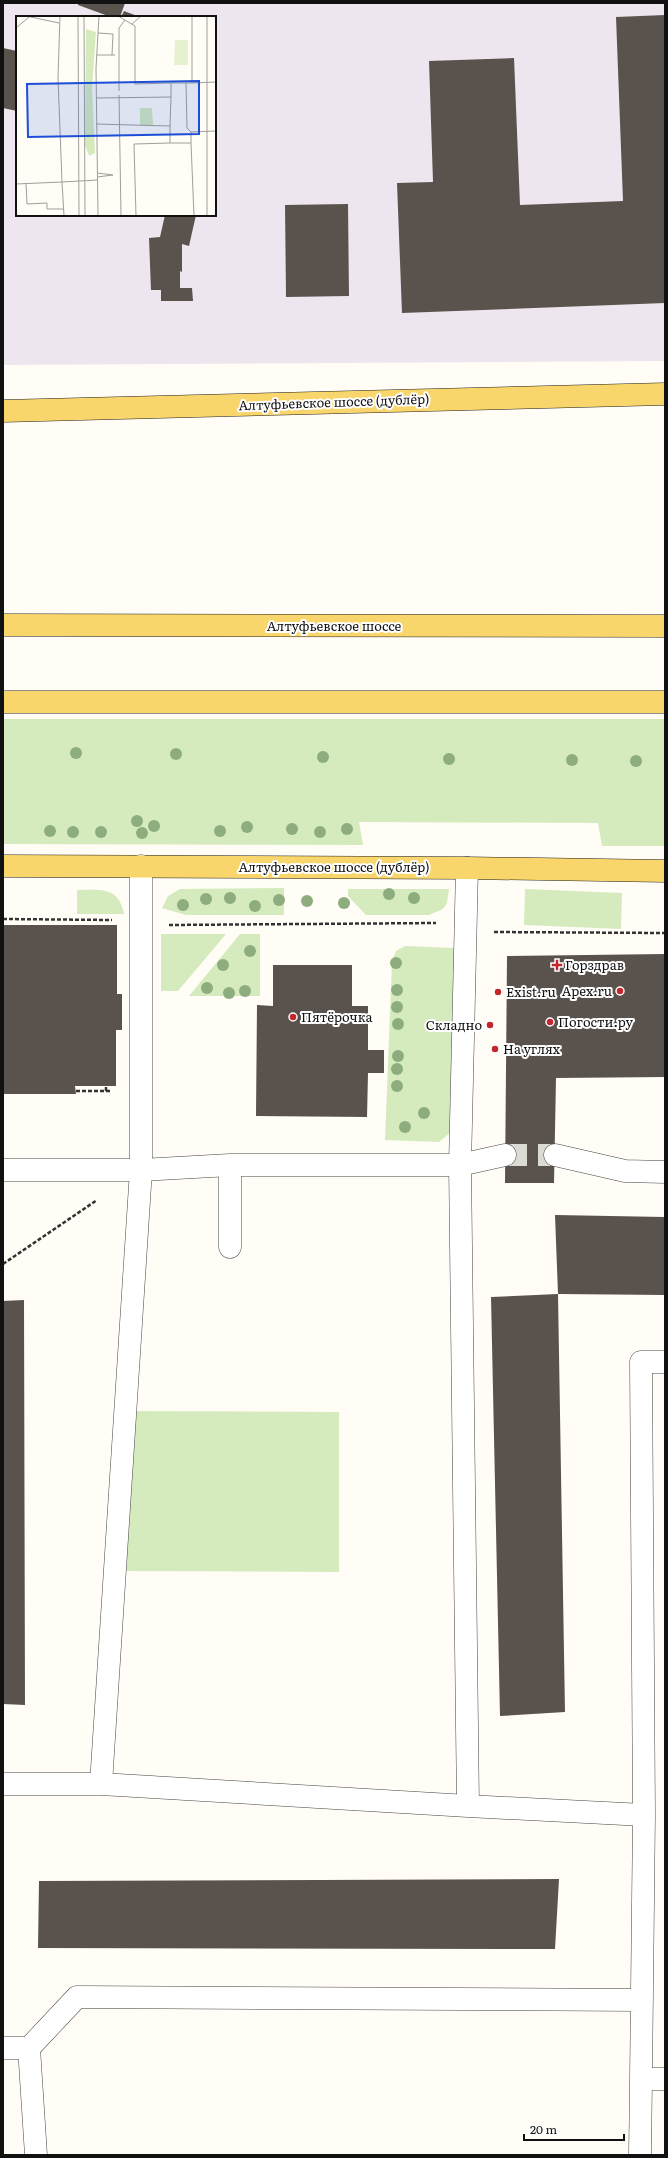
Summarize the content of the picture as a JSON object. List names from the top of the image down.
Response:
{
  "streets": {
    "main road": ["Алтуфьевское шоссе (дублёр)", "Алтуфьевское шоссе"]
  },
  "places": {
    "health": ["Горздрав"],
    "other": [
      "Apex.ru",
      "Exist.ru",
      "Пятёрочка",
      "Погости.ру",
      "Складно",
      "На углях"
    ]
  },
  "scale_bar": "20 m"
}
